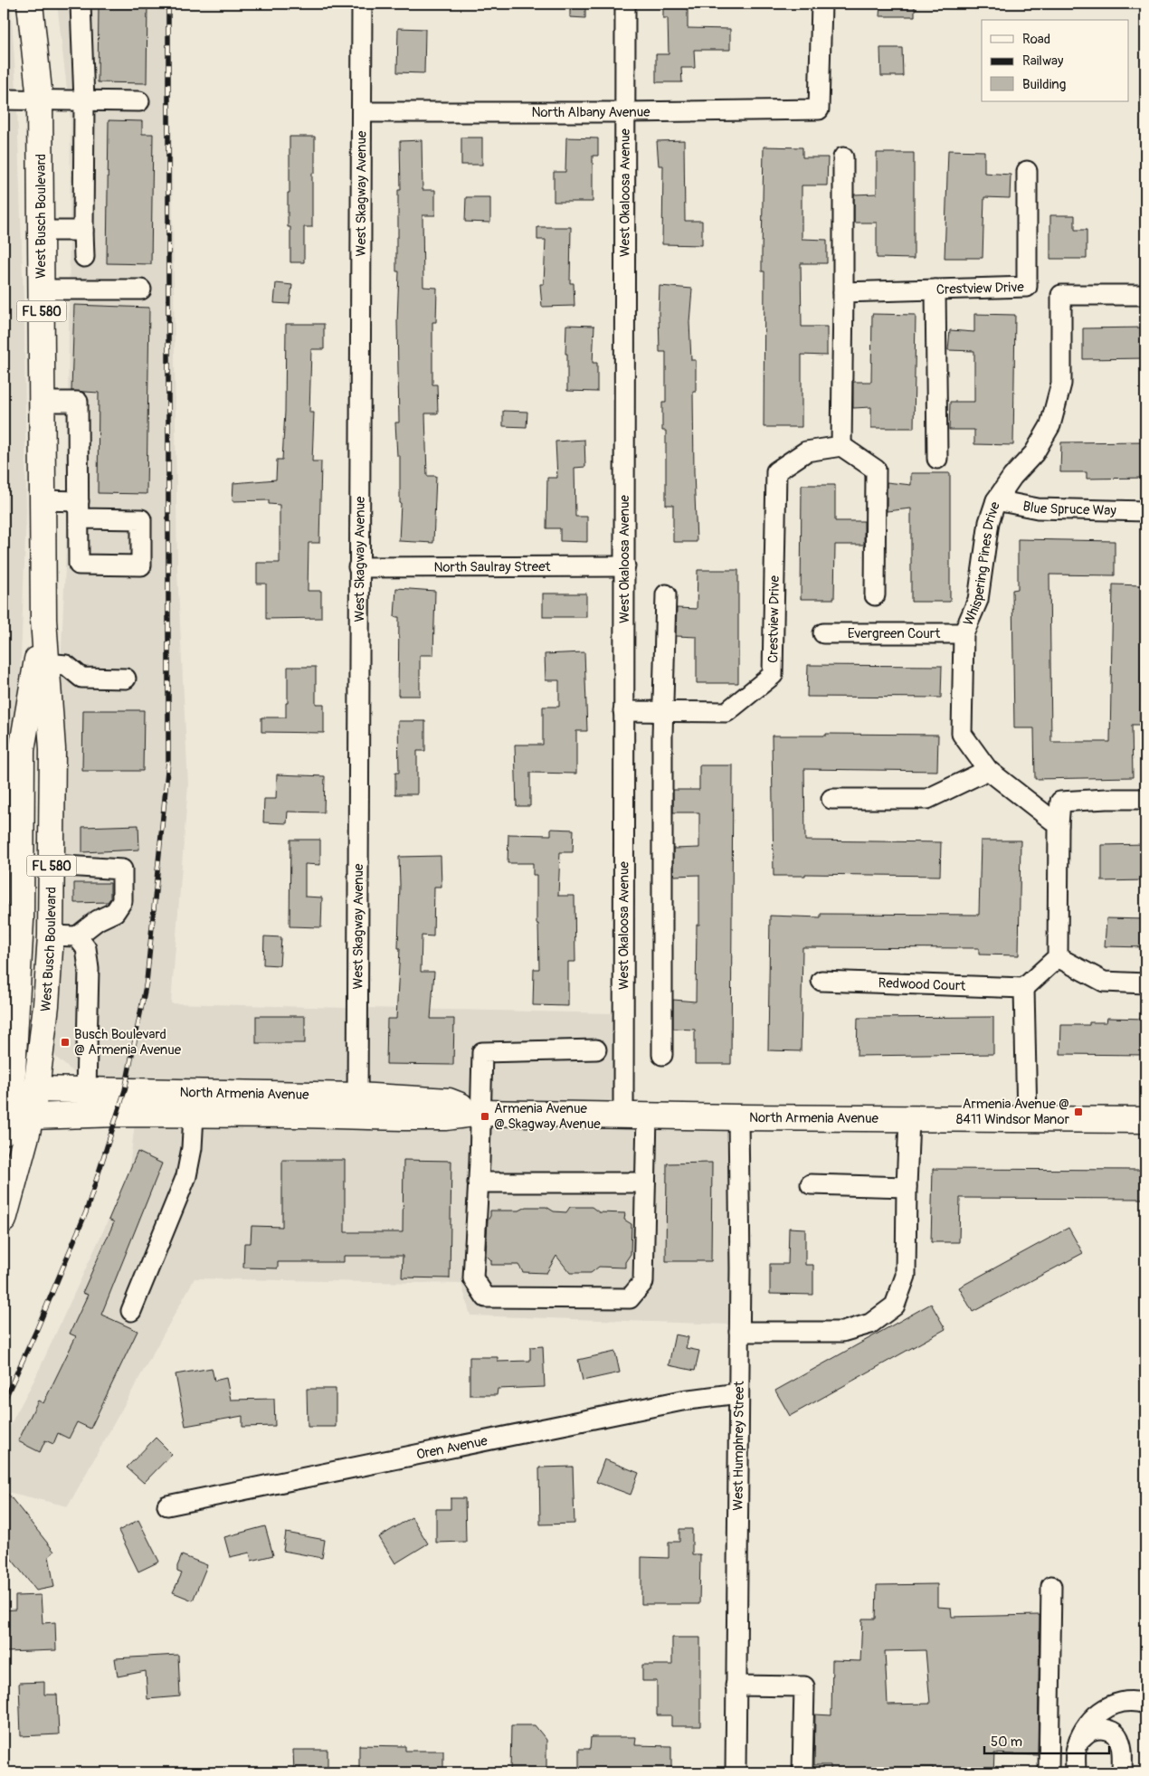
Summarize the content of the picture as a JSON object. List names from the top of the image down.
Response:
{
  "streets": {
    "main road": ["West Busch Boulevard", "FL 580", "North Armenia Avenue"],
    "street": [
      "North Albany Avenue",
      "West Okaloosa Avenue",
      "West Skagway Avenue",
      "Crestview Drive",
      "Blue Spruce Way",
      "Whispering Pines Drive",
      "North Saulray Street",
      "Evergreen Court",
      "Redwood Court",
      "West Humphrey Street",
      "Oren Avenue"
    ]
  },
  "crossings": [
    ["North Albany Avenue", "West Okaloosa Avenue"],
    ["North Albany Avenue", "West Skagway Avenue"],
    ["West Okaloosa Avenue", "Crestview Drive"],
    ["West Okaloosa Avenue", "North Saulray Street"],
    ["West Okaloosa Avenue", "North Armenia Avenue"],
    ["West Skagway Avenue", "North Saulray Street"],
    ["West Skagway Avenue", "North Armenia Avenue"],
    ["West Busch Boulevard", "North Armenia Avenue"],
    ["Blue Spruce Way", "Whispering Pines Drive"],
    ["Whispering Pines Drive", "Evergreen Court"],
    ["North Armenia Avenue", "West Humphrey Street"],
    ["West Humphrey Street", "Oren Avenue"]
  ],
  "places": {
    "transit": ["Busch Boulevard @ Armenia Avenue", "Armenia Avenue @ 8411 Windsor Manor", "Armenia Avenue @ Skagway Avenue"]
  },
  "legend": ["Road", "Railway", "Building"],
  "scale_bar": "50 m"
}
